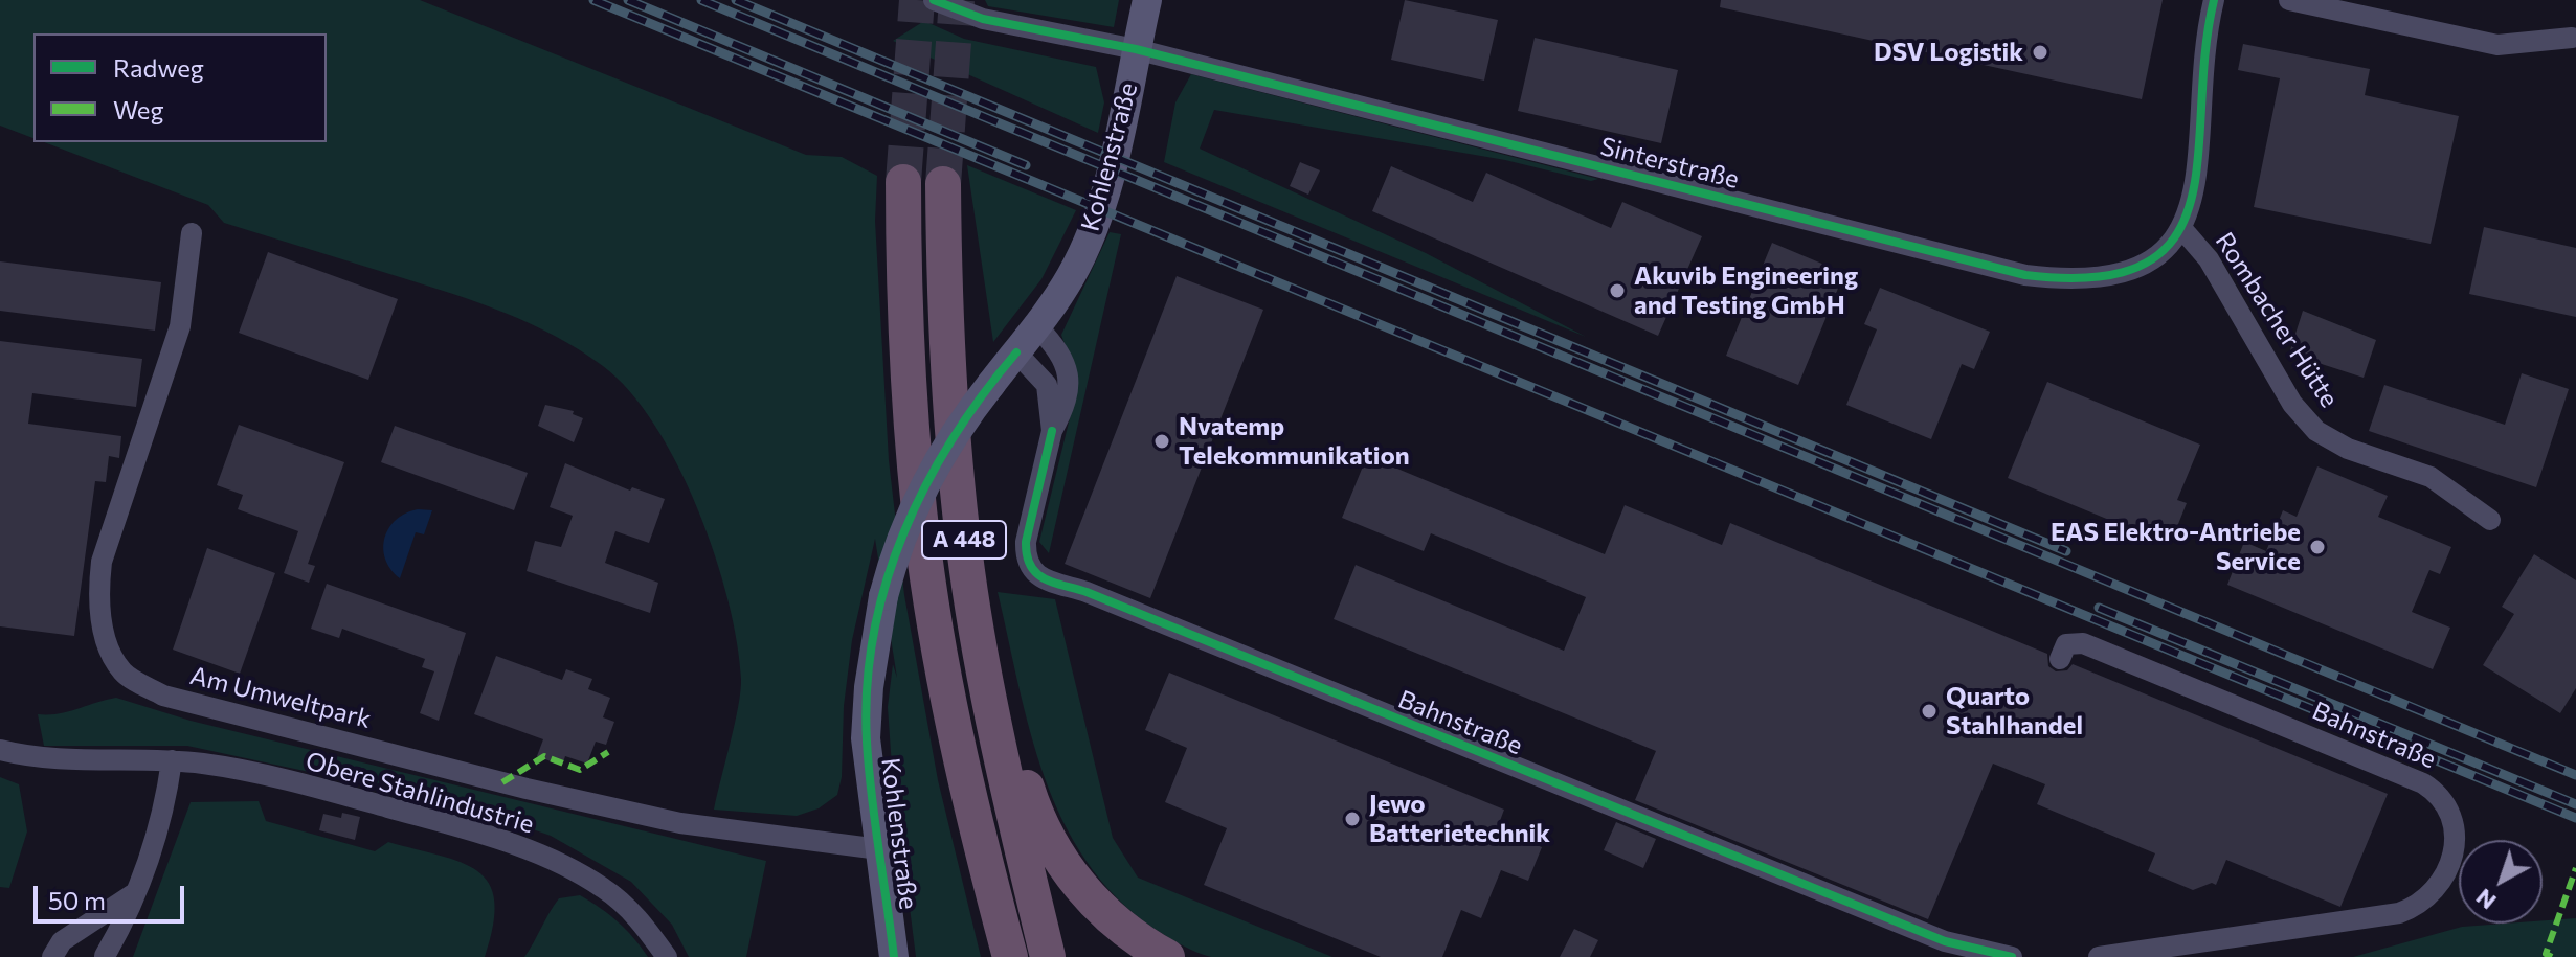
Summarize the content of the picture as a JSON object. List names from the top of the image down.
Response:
{
  "streets": {
    "highway": ["A 448"],
    "street": [
      "Kohlenstraße",
      "Sinterstraße",
      "Rombacher Hütte",
      "Am Umweltpark",
      "Bahnstraße",
      "Obere Stahlindustrie"
    ]
  },
  "crossings": [
    ["Kohlenstraße", "Sinterstraße"],
    ["Kohlenstraße", "Am Umweltpark"],
    ["Kohlenstraße", "Bahnstraße"],
    ["Sinterstraße", "Rombacher Hütte"]
  ],
  "places": [
    "DSV Logistik",
    "Akuvib Engineering and Testing GmbH",
    "Nvatemp Telekommunikation",
    "EAS Elektro-Antriebe Service",
    "Quarto Stahlhandel",
    "Jewo Batterietechnik"
  ],
  "legend": ["Radweg", "Weg"],
  "scale_bar": "50 m",
  "north": "bottom left"
}
